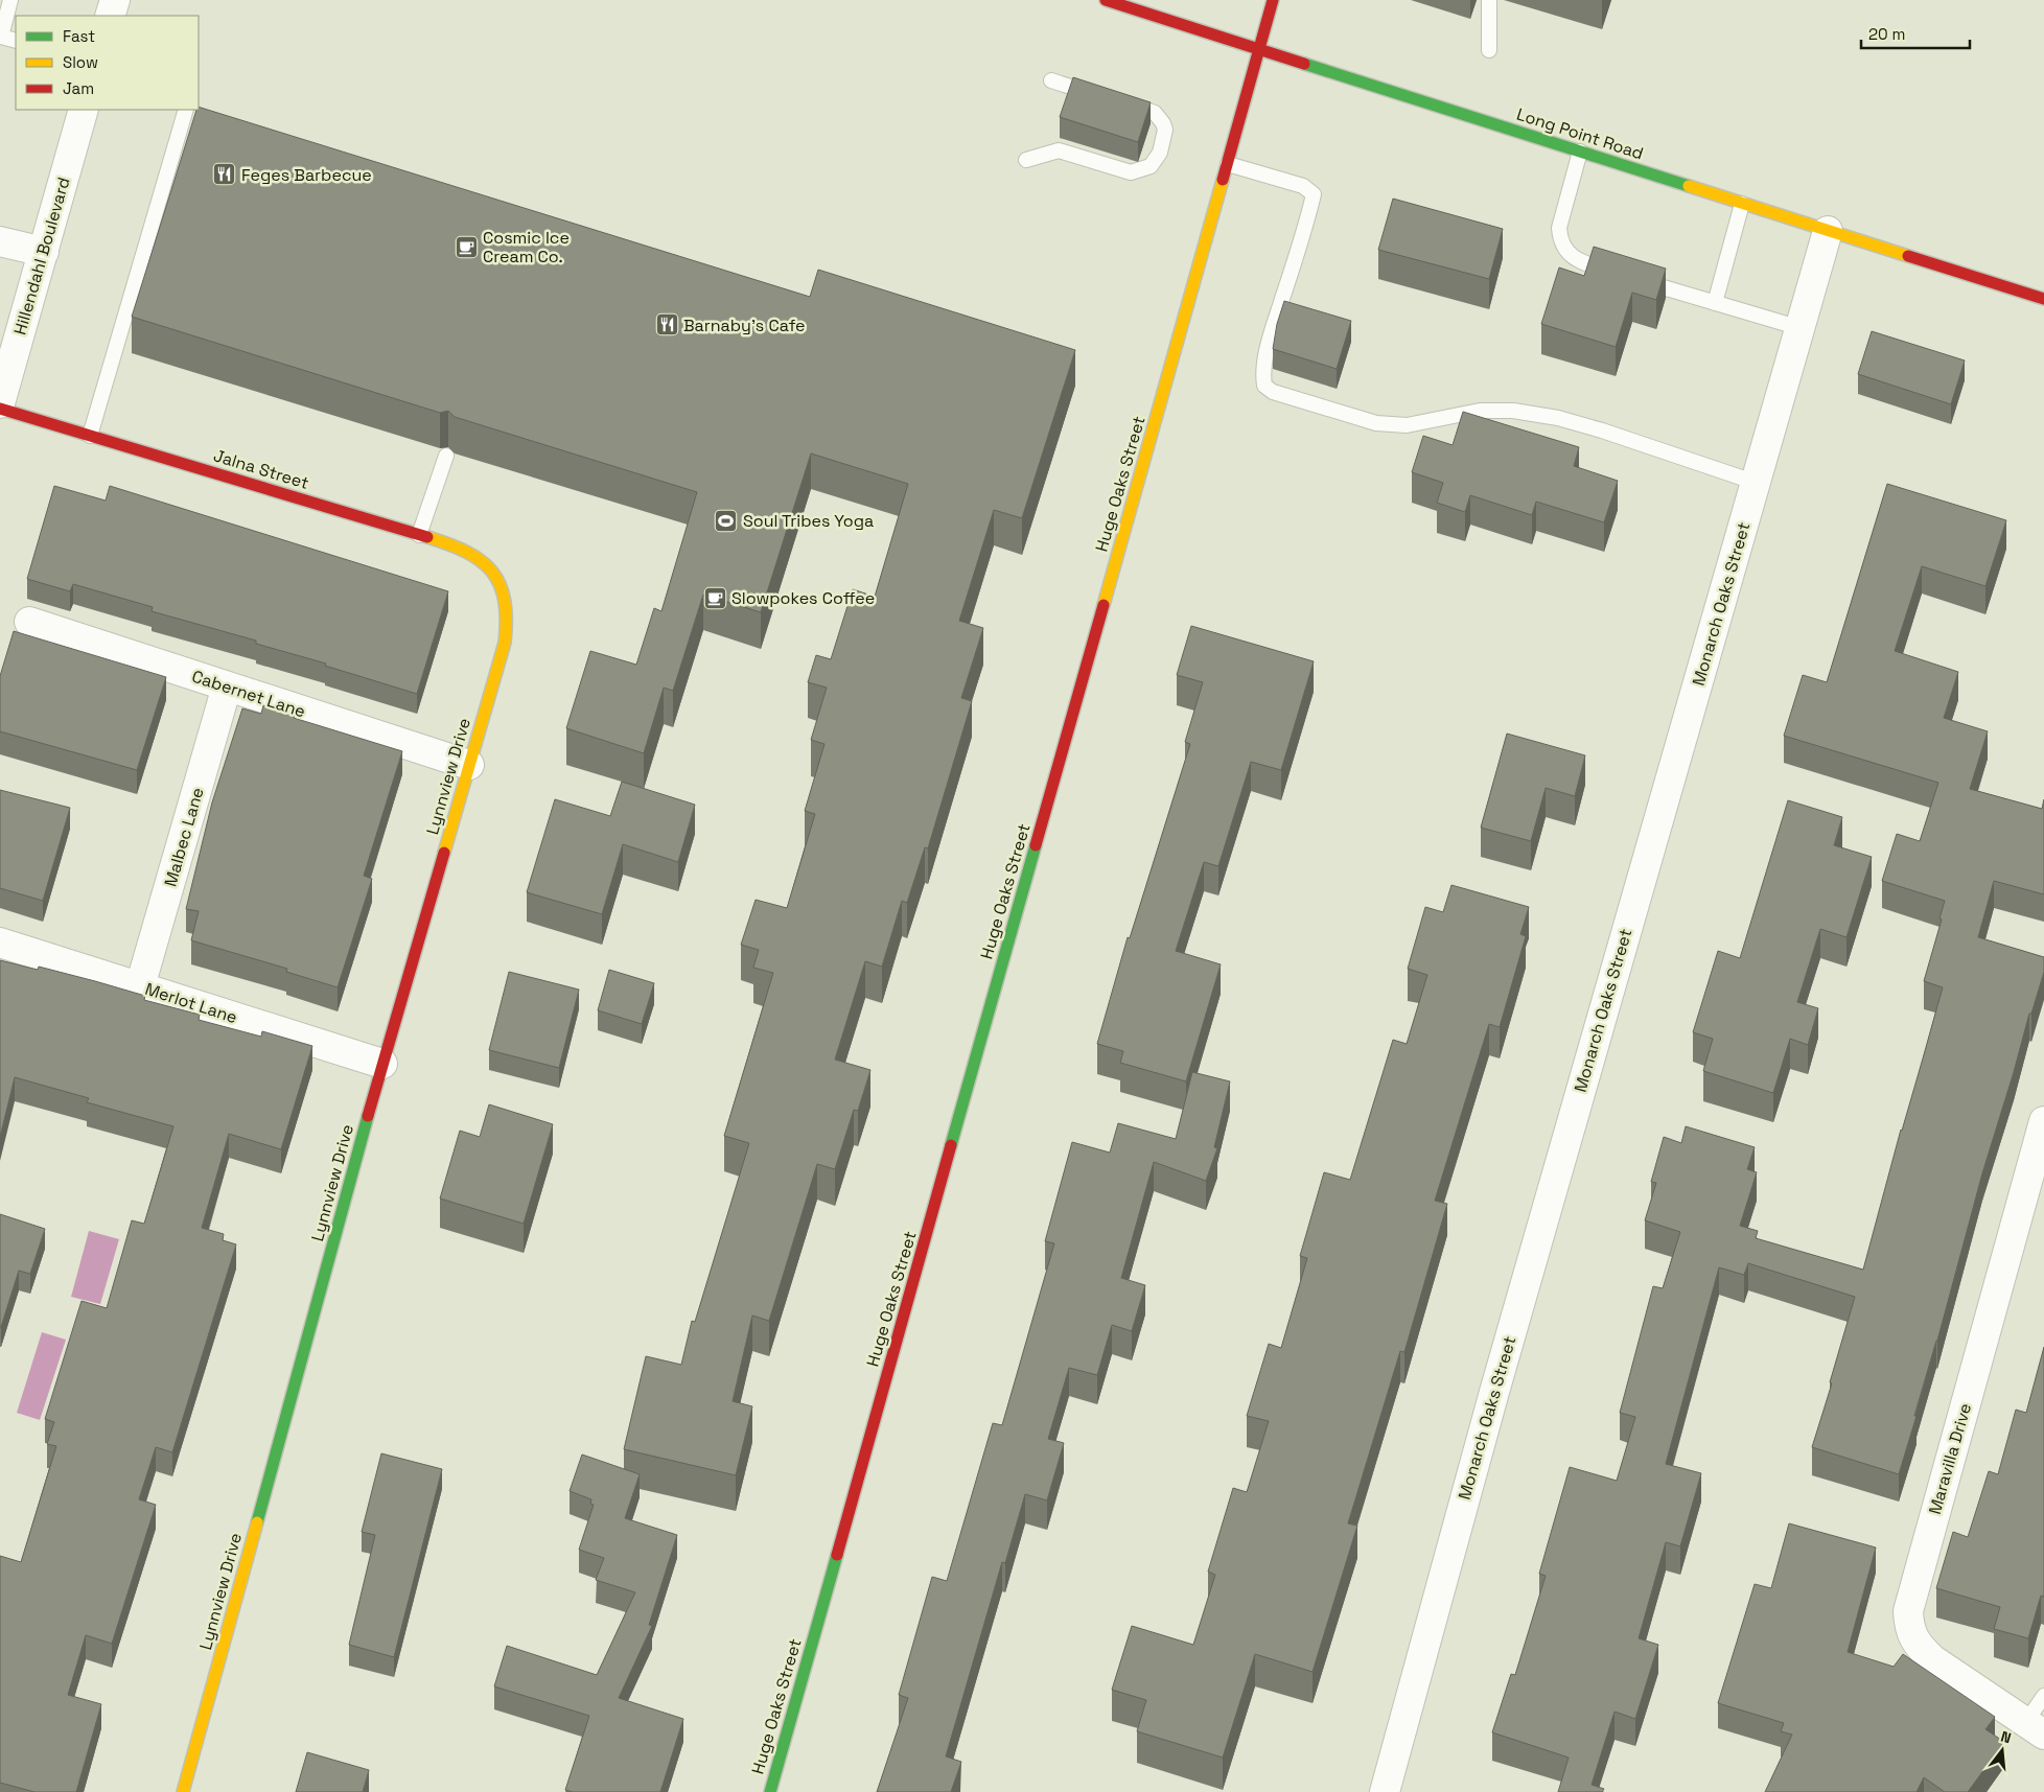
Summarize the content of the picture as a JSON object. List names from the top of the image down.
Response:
{
  "streets": {
    "street": [
      "Long Point Road",
      "Hillendahl Boulevard",
      "Jalna Street",
      "Huge Oaks Street",
      "Monarch Oaks Street",
      "Cabernet Lane",
      "Lynnview Drive",
      "Malbec Lane",
      "Merlot Lane",
      "Maravilla Drive"
    ]
  },
  "crossings": [
    ["Long Point Road", "Huge Oaks Street"],
    ["Long Point Road", "Monarch Oaks Street"],
    ["Jalna Street", "Lynnview Drive"],
    ["Cabernet Lane", "Lynnview Drive"],
    ["Cabernet Lane", "Malbec Lane"],
    ["Lynnview Drive", "Merlot Lane"],
    ["Malbec Lane", "Merlot Lane"]
  ],
  "places": {
    "restaurant": ["Feges Barbecue", "Barnaby's Cafe"],
    "cafe": ["Cosmic Ice Cream Co.", "Slowpokes Coffee"],
    "sports": ["Soul Tribes Yoga"]
  },
  "legend": ["Fast", "Slow", "Jam"],
  "scale_bar": "20 m",
  "north": "top"
}
